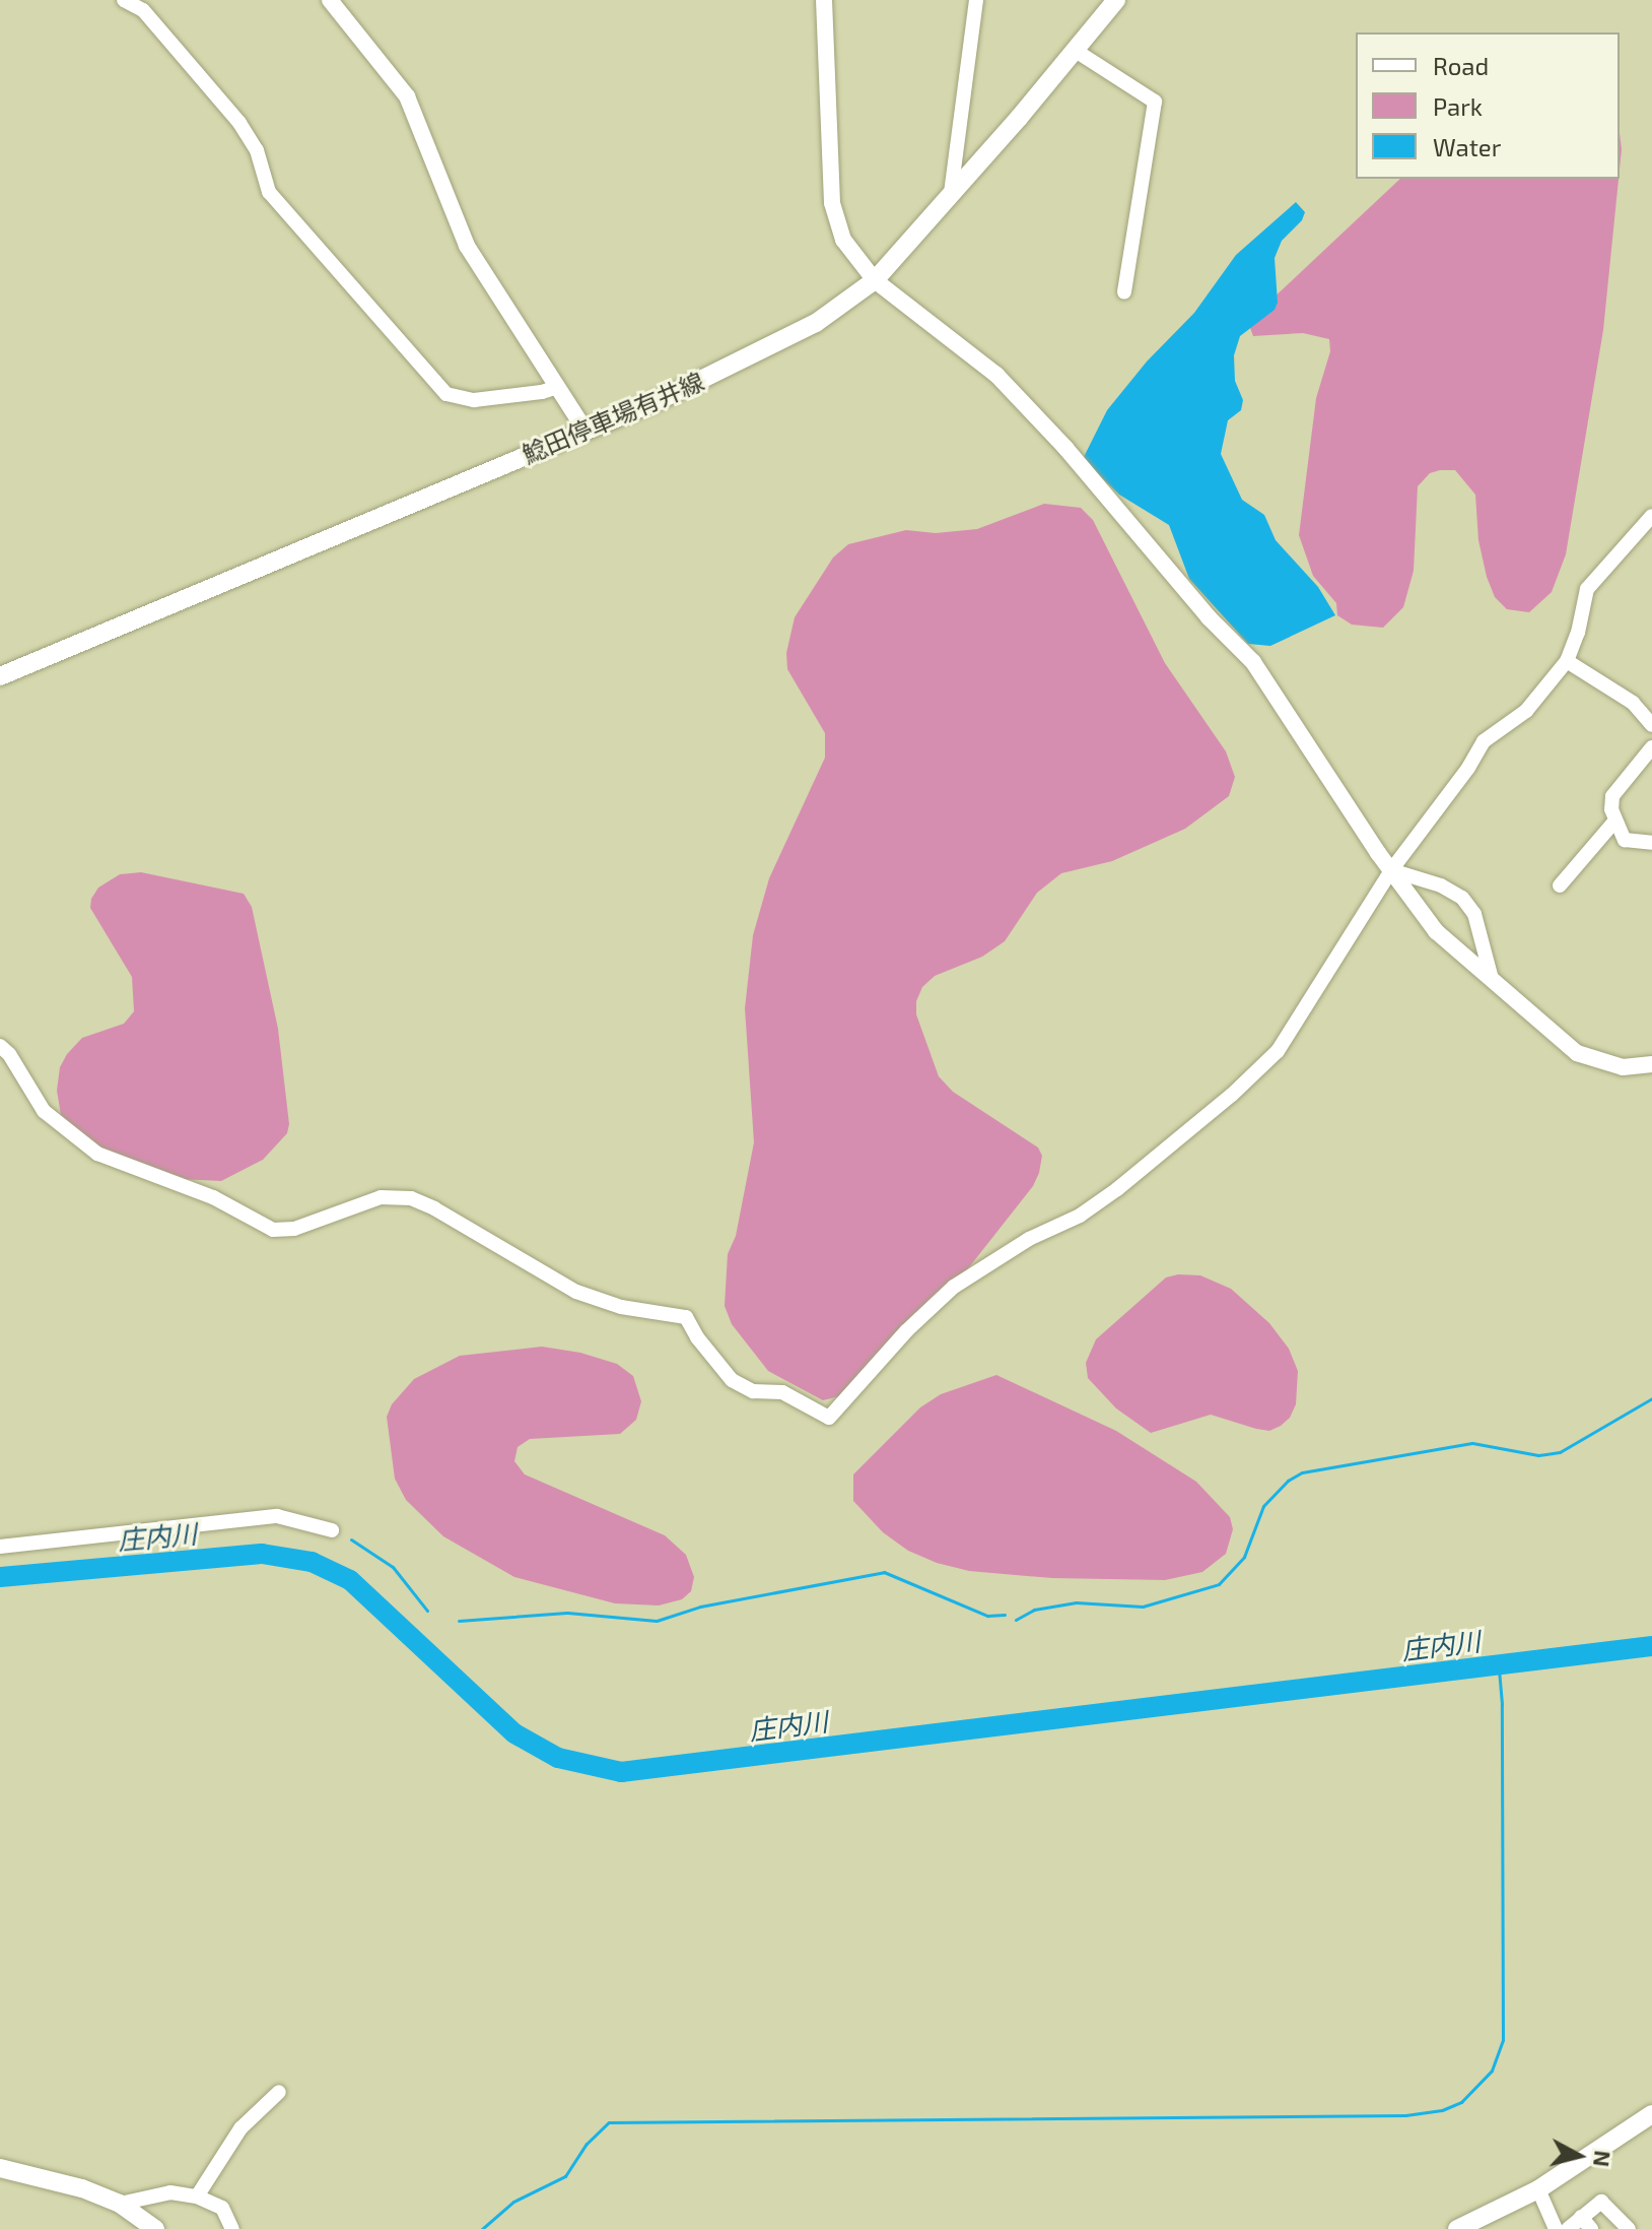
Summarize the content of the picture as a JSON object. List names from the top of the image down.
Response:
{
  "streets": {
    "main road": ["鯰田停車場有井線"]
  },
  "water": ["庄内川"],
  "legend": ["Road", "Park", "Water"],
  "north": "right"
}
